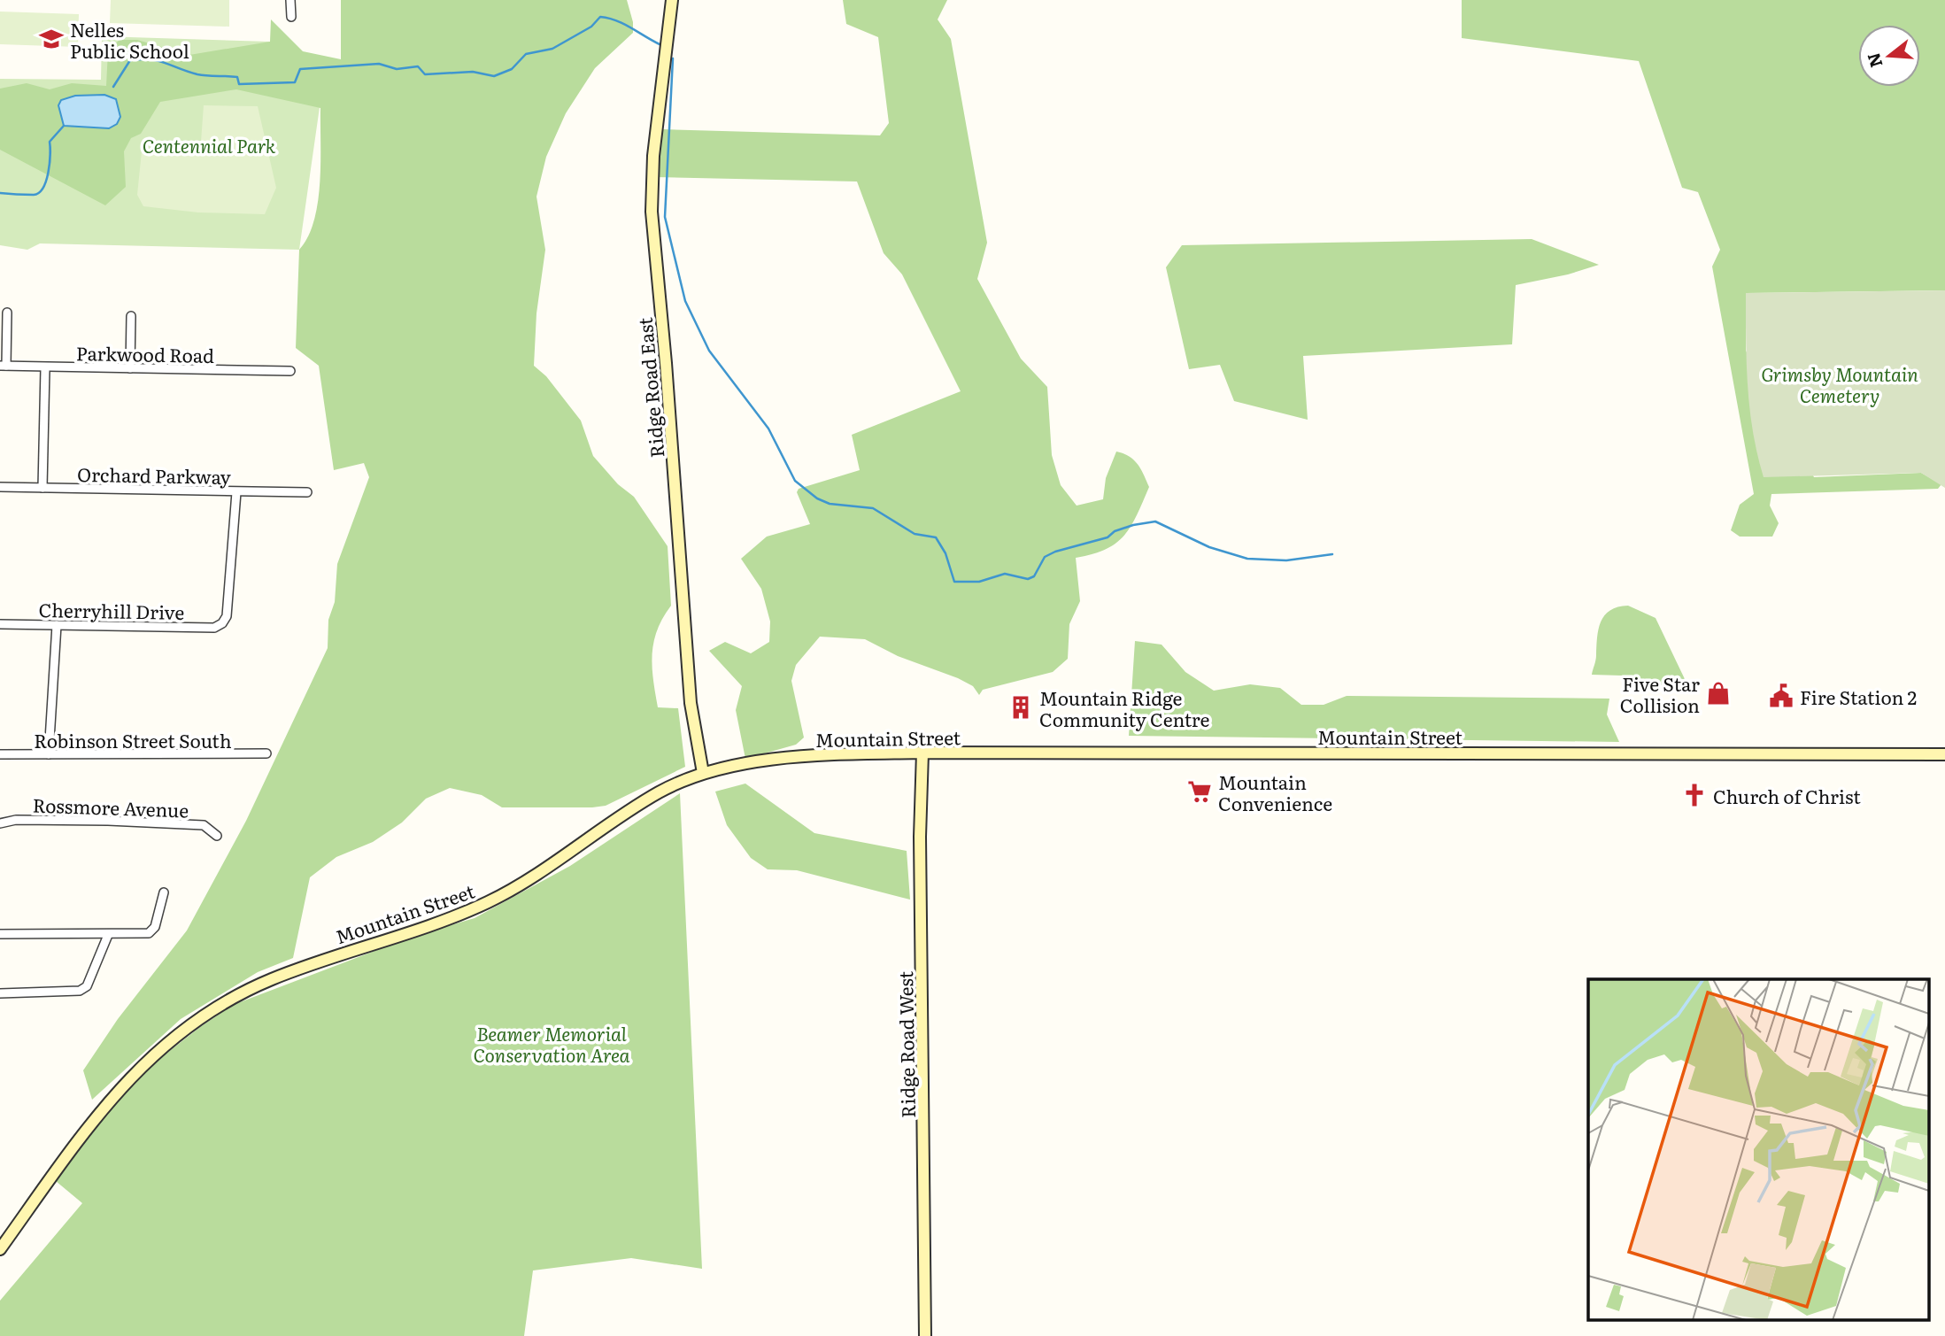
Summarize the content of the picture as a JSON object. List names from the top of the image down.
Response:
{
  "streets": {
    "main road": ["Ridge Road East", "Mountain Street", "Ridge Road West"],
    "street": [
      "Parkwood Road",
      "Orchard Parkway",
      "Cherryhill Drive",
      "Robinson Street South",
      "Rossmore Avenue"
    ]
  },
  "crossings": [
    ["Ridge Road East", "Mountain Street"],
    ["Orchard Parkway", "Cherryhill Drive"],
    ["Mountain Street", "Ridge Road West"]
  ],
  "parks": ["Centennial Park", "Grimsby Mountain Cemetery", "Beamer Memorial Conservation Area"],
  "places": {
    "school or university": ["Nelles Public School"],
    "shop": ["Five Star Collision"],
    "public building": ["Fire Station 2"],
    "building": ["Mountain Ridge Community Centre"],
    "supermarket": ["Mountain Convenience"],
    "church": ["Church of Christ"]
  },
  "north": "left"
}
